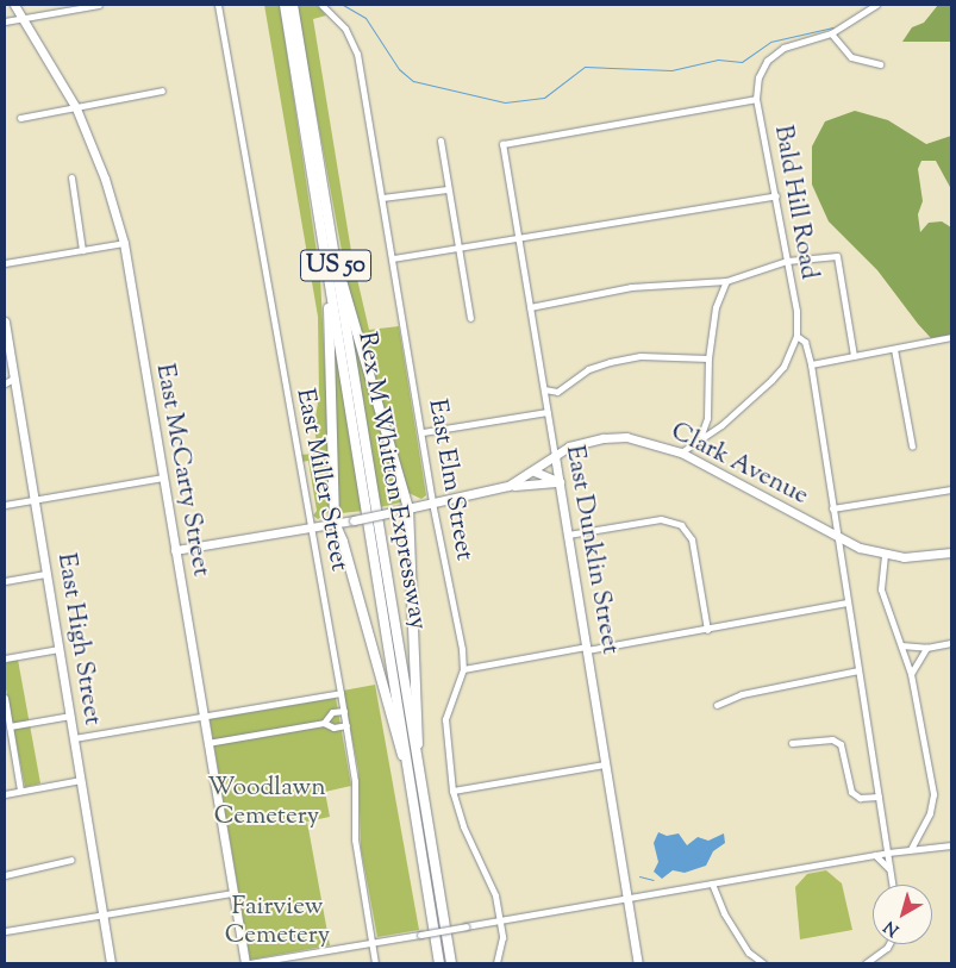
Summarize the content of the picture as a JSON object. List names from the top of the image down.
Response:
{
  "streets": {
    "highway": ["US 50", "Rex M Whitton Expressway"],
    "main road": [
      "Clark Avenue",
      "East McCarty Street",
      "East Dunklin Street",
      "East High Street"
    ],
    "street": ["Bald Hill Road", "East Miller Street", "East Elm Street"]
  },
  "crossings": [
    ["Bald Hill Road", "Clark Avenue"],
    ["Bald Hill Road", "East Dunklin Street"],
    ["Clark Avenue", "East McCarty Street"],
    ["Clark Avenue", "East Miller Street"],
    ["Clark Avenue", "East Elm Street"],
    ["Clark Avenue", "East Dunklin Street"]
  ],
  "parks": ["Woodlawn Cemetery", "Fairview Cemetery"],
  "north": "bottom left"
}
